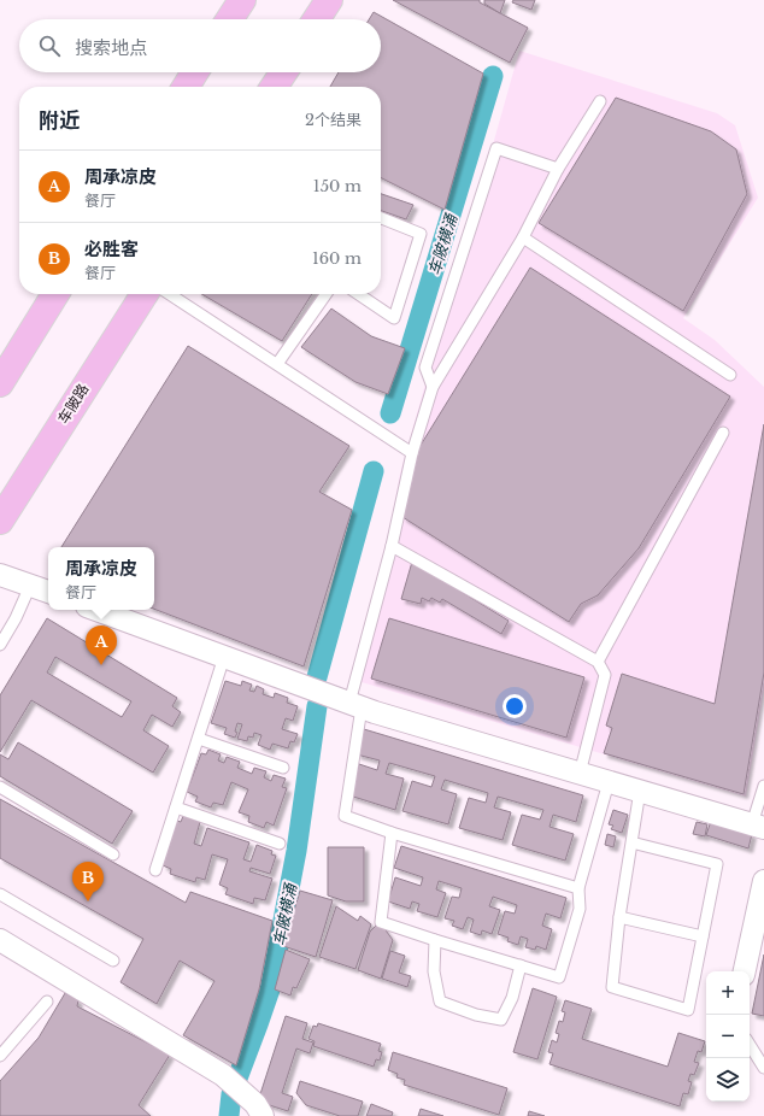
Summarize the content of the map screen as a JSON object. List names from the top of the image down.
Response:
{
  "streets": {
    "main road": ["车陂路"]
  },
  "water": ["车陂横涌"],
  "page": {
    "search": "搜索地点",
    "heading": ["附近", "2个结果"],
    "list": [
      {
        "mark": "A",
        "name": "周承凉皮",
        "note": "餐厅",
        "value": "150 m"
      },
      {
        "mark": "B",
        "name": "必胜客",
        "note": "餐厅",
        "value": "160 m"
      }
    ],
    "popup": ["周承凉皮", "餐厅"],
    "pins": ["A", "B"],
    "map_buttons": ["+", "−"]
  }
}
